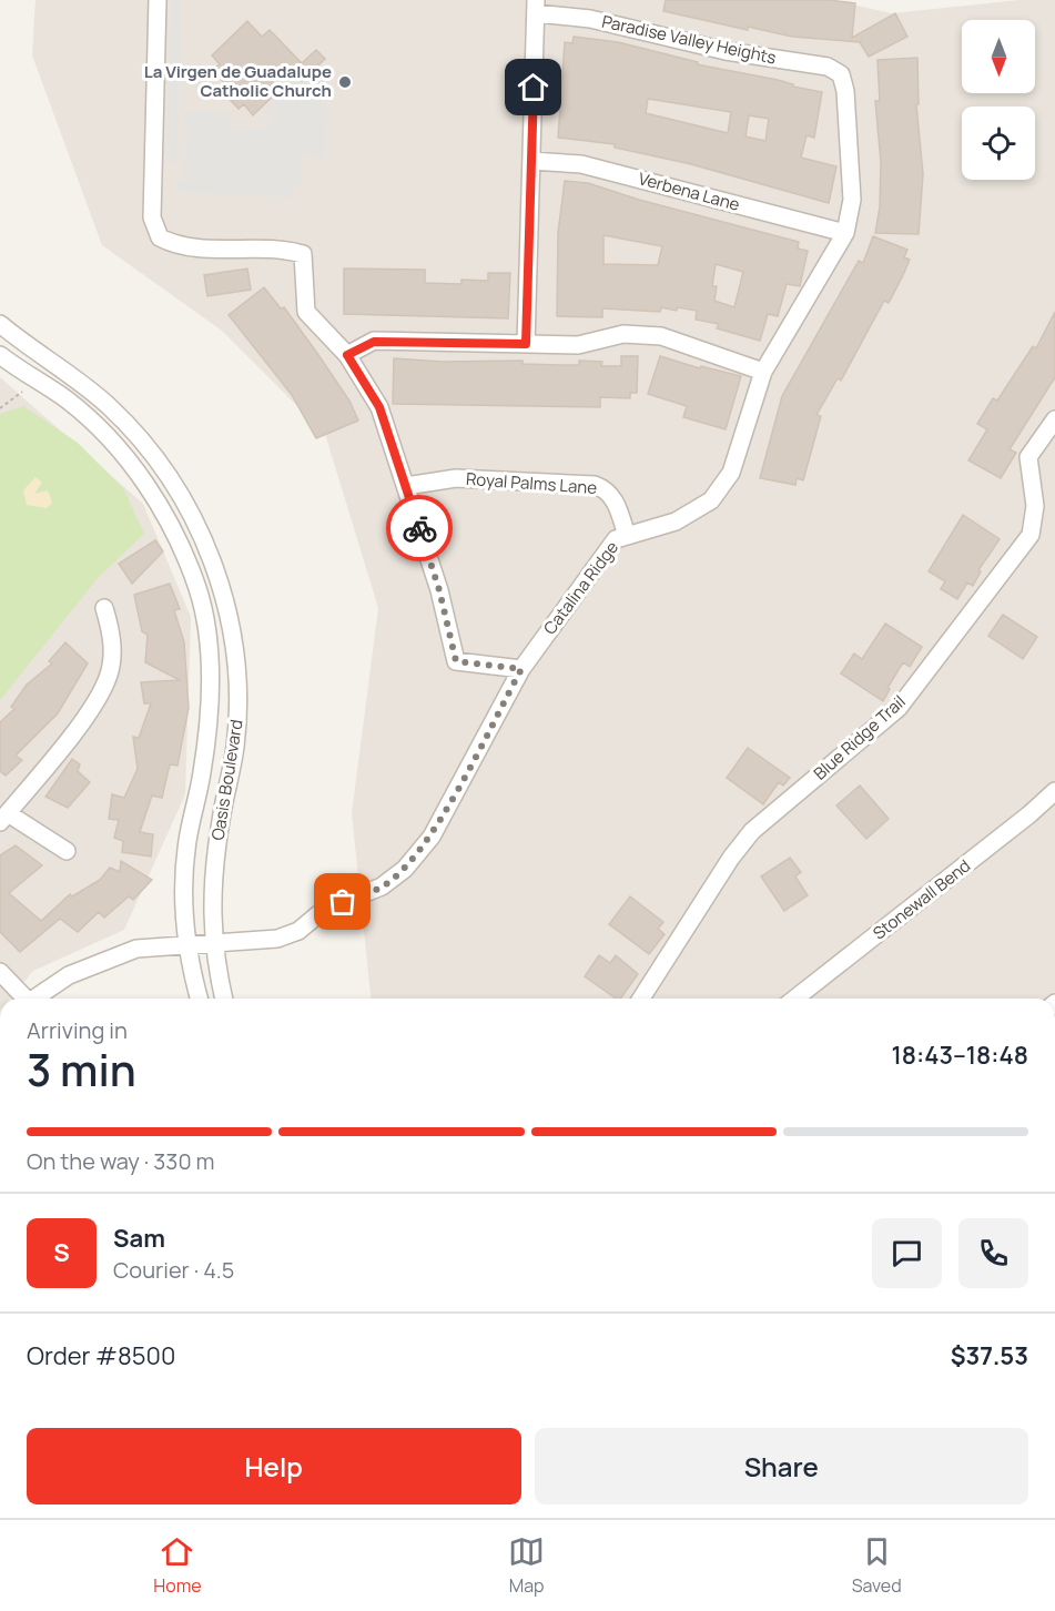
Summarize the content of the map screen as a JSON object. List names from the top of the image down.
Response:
{
  "streets": {
    "street": [
      "Paradise Valley Heights",
      "Verbena Lane",
      "Royal Palms Lane",
      "Catalina Ridge",
      "Blue Ridge Trail",
      "Oasis Boulevard",
      "Stonewall Bend"
    ]
  },
  "crossings": [
    ["Paradise Valley Heights", "Catalina Ridge"],
    ["Verbena Lane", "Catalina Ridge"],
    ["Royal Palms Lane", "Catalina Ridge"],
    ["Catalina Ridge", "Oasis Boulevard"]
  ],
  "places": ["La Virgen de Guadalupe Catholic Church"],
  "north": "bottom",
  "page": {
    "heading": ["3 min", "Arriving in", "18:43–18:48"],
    "panel": [
      "Sam",
      "Courier · 4.5",
      "Order #8500",
      "$37.53"
    ],
    "bar": "On the way · 330 m",
    "round": "S",
    "buttons": ["Help", "Share"],
    "tabs": ["Home", "Map", "Saved"]
  }
}
